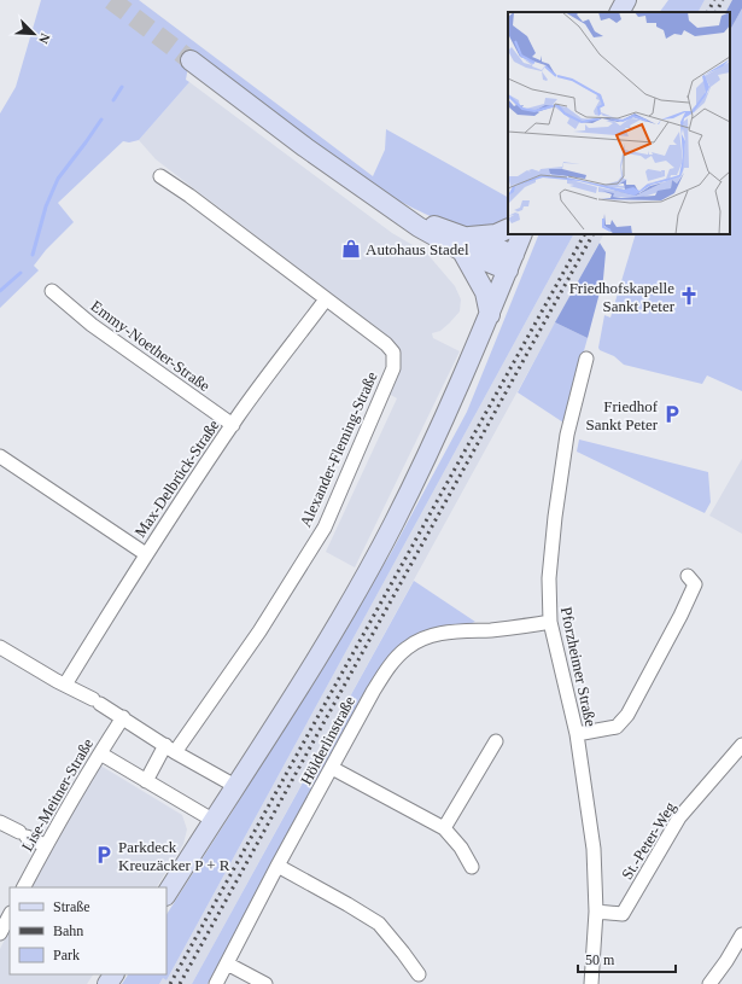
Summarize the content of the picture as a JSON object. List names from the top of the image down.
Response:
{
  "streets": {
    "street": [
      "Emmy-Noether-Straße",
      "Alexander-Fleming-Straße",
      "Max-Delbrück-Straße",
      "Pforzheimer Straße",
      "Hölderlinstraße",
      "Lise-Meitner-Straße",
      "St.-Peter-Weg"
    ]
  },
  "crossings": [
    ["Emmy-Noether-Straße", "Max-Delbrück-Straße"],
    ["Alexander-Fleming-Straße", "Max-Delbrück-Straße"],
    ["Pforzheimer Straße", "Hölderlinstraße"],
    ["Pforzheimer Straße", "St.-Peter-Weg"]
  ],
  "places": {
    "shop": ["Autohaus Stadel"],
    "church": ["Friedhofskapelle Sankt Peter"],
    "parking": ["Friedhof Sankt Peter", "Parkdeck Kreuzäcker P + R"]
  },
  "legend": ["Straße", "Bahn", "Park"],
  "scale_bar": "50 m",
  "north": "bottom right"
}
